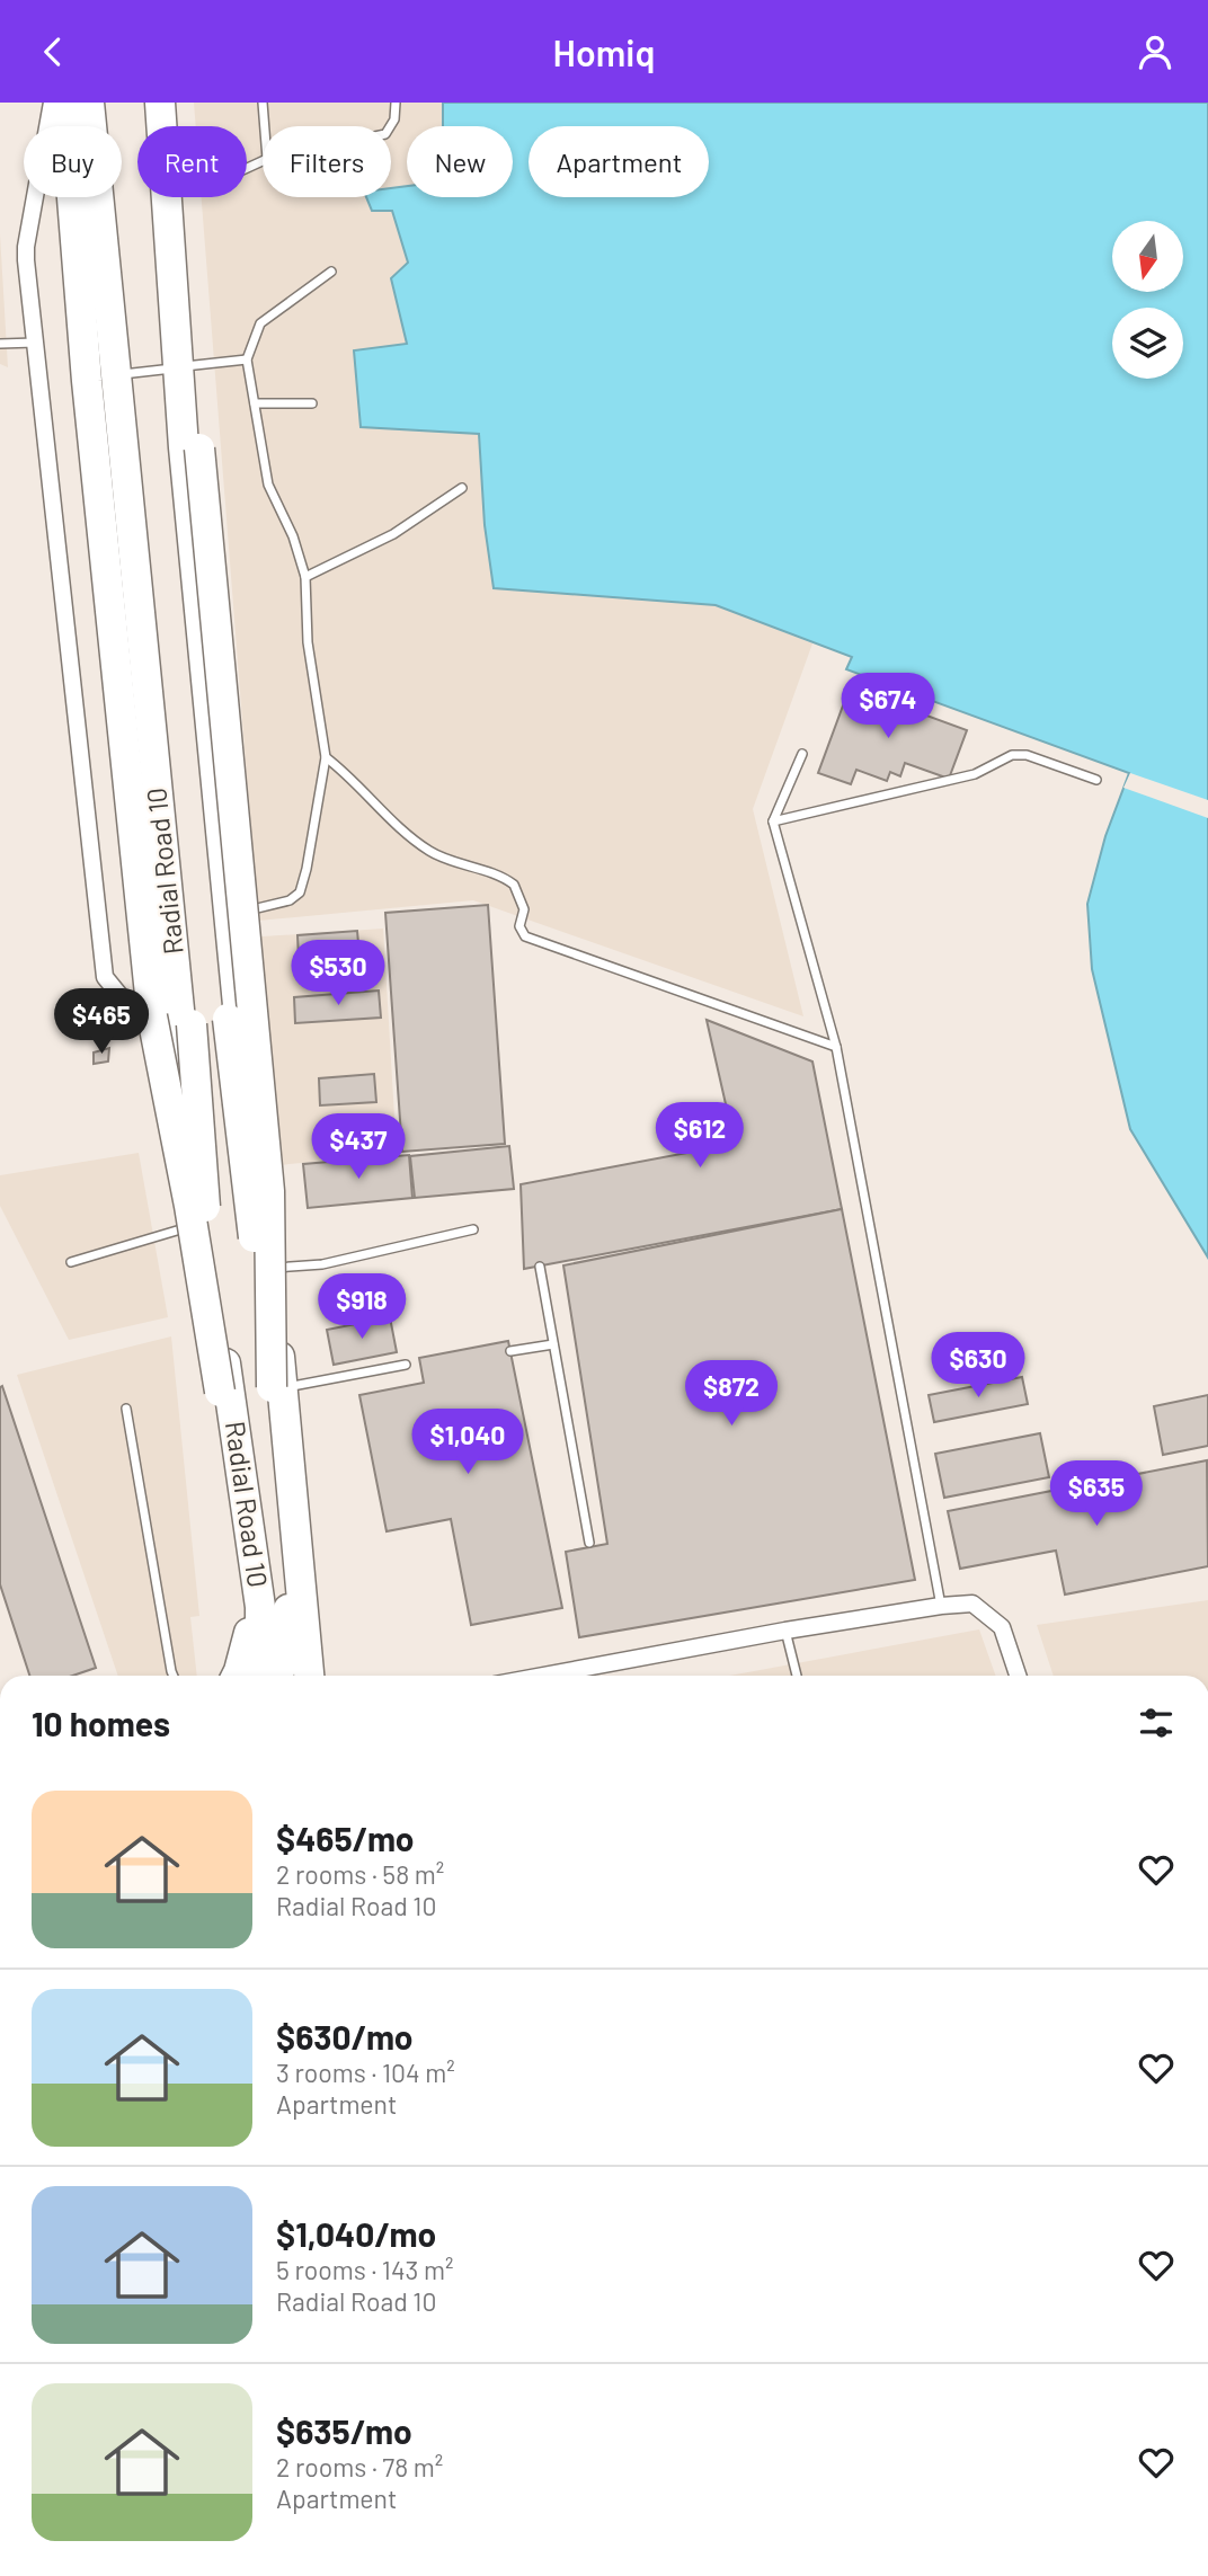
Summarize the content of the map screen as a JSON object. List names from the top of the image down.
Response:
{
  "streets": {
    "highway": ["Radial Road 10"]
  },
  "north": "bottom",
  "page": {
    "header": "Homiq",
    "chip": [
      "Buy",
      "Rent",
      "Filters",
      "New",
      "Apartment"
    ],
    "price": [
      "$674",
      "$530",
      "$465",
      "$612",
      "$437",
      "$918",
      "$630",
      "$872",
      "$1,040",
      "$635"
    ],
    "heading": "10 homes",
    "list": [
      {
        "name": "$465/mo",
        "note": "2 rooms · 58 m² · Radial Road 10"
      },
      {
        "name": "$630/mo",
        "note": "3 rooms · 104 m² · Apartment"
      },
      {
        "name": "$1,040/mo",
        "note": "5 rooms · 143 m² · Radial Road 10"
      },
      {
        "name": "$635/mo",
        "note": "2 rooms · 78 m² · Apartment"
      }
    ]
  }
}
